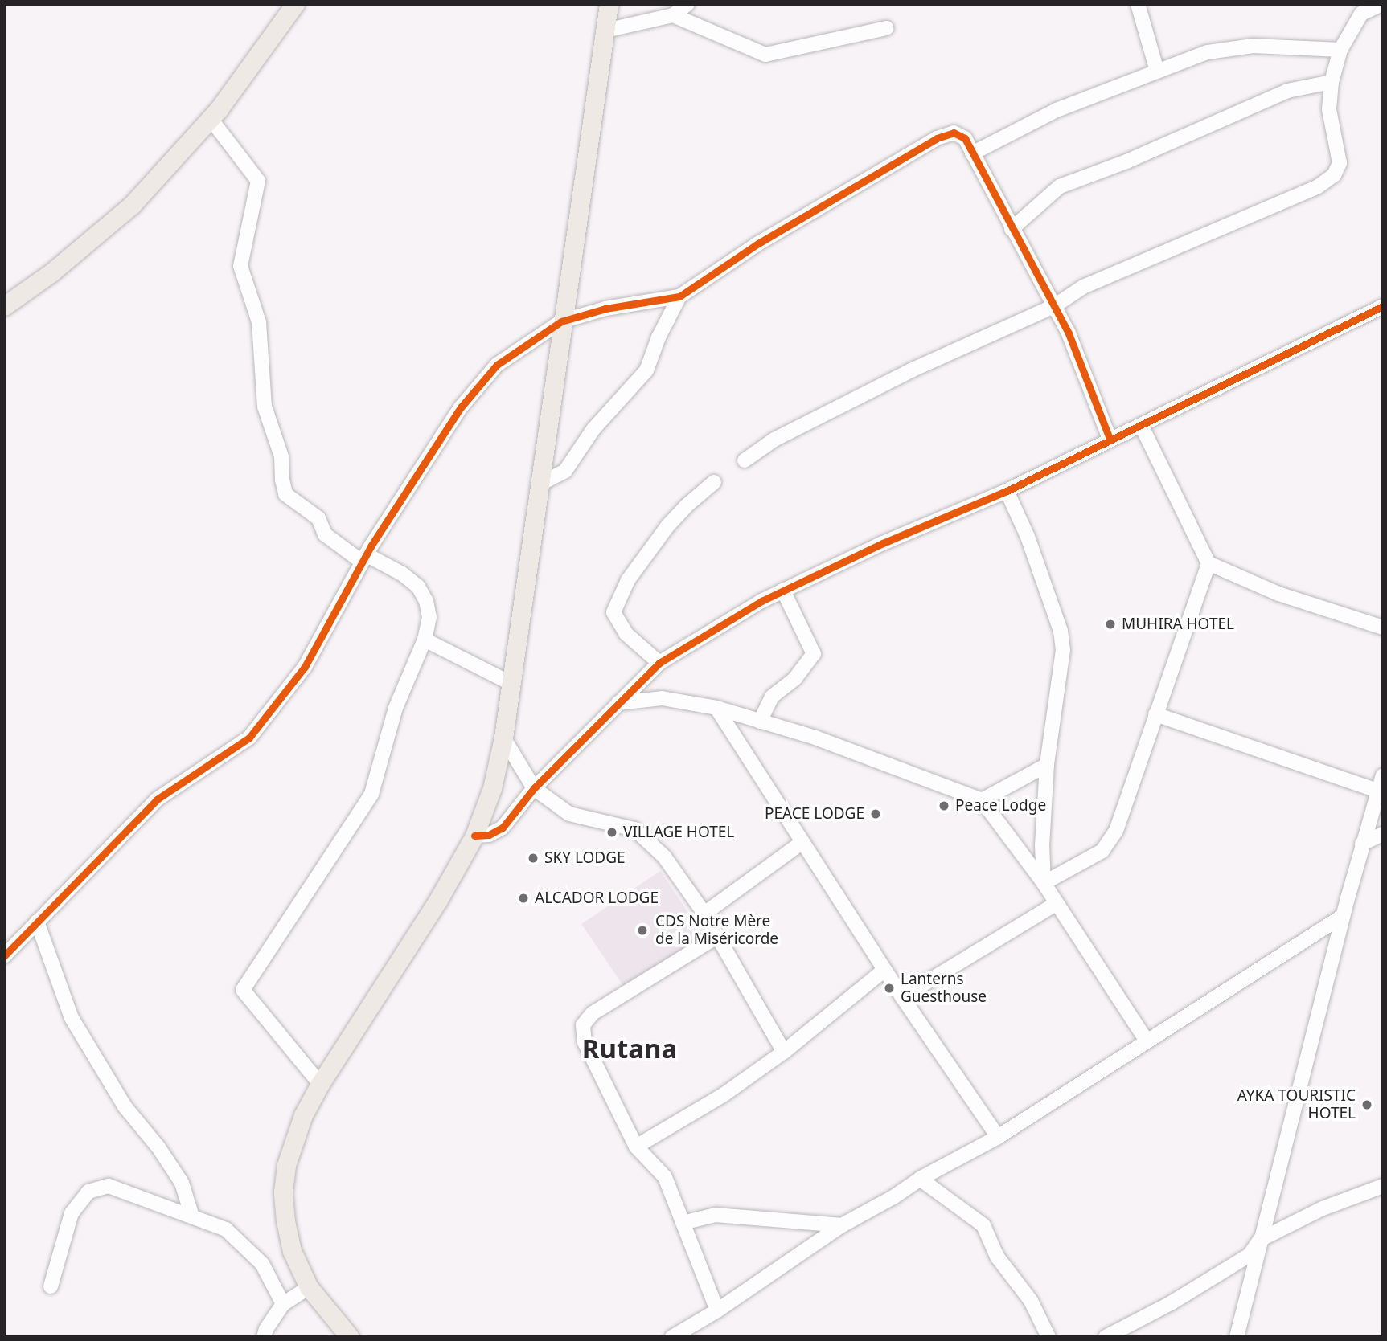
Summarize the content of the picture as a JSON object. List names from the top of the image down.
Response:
{
  "districts": ["Rutana"],
  "places": [
    "MUHIRA HOTEL",
    "Peace Lodge",
    "PEACE LODGE",
    "VILLAGE HOTEL",
    "SKY LODGE",
    "ALCADOR LODGE",
    "CDS Notre Mère de la Miséricorde",
    "Lanterns Guesthouse",
    "AYKA TOURISTIC HOTEL"
  ]
}
